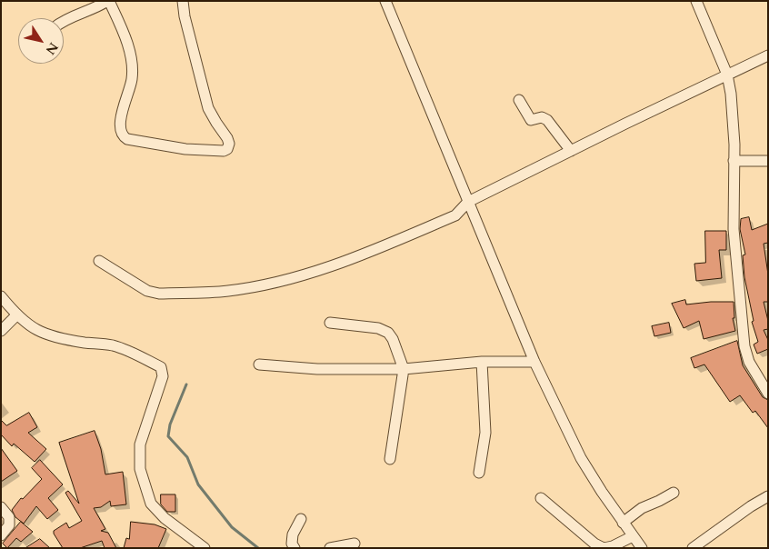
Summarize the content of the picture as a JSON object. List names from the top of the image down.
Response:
{
  "north": "bottom right"
}
